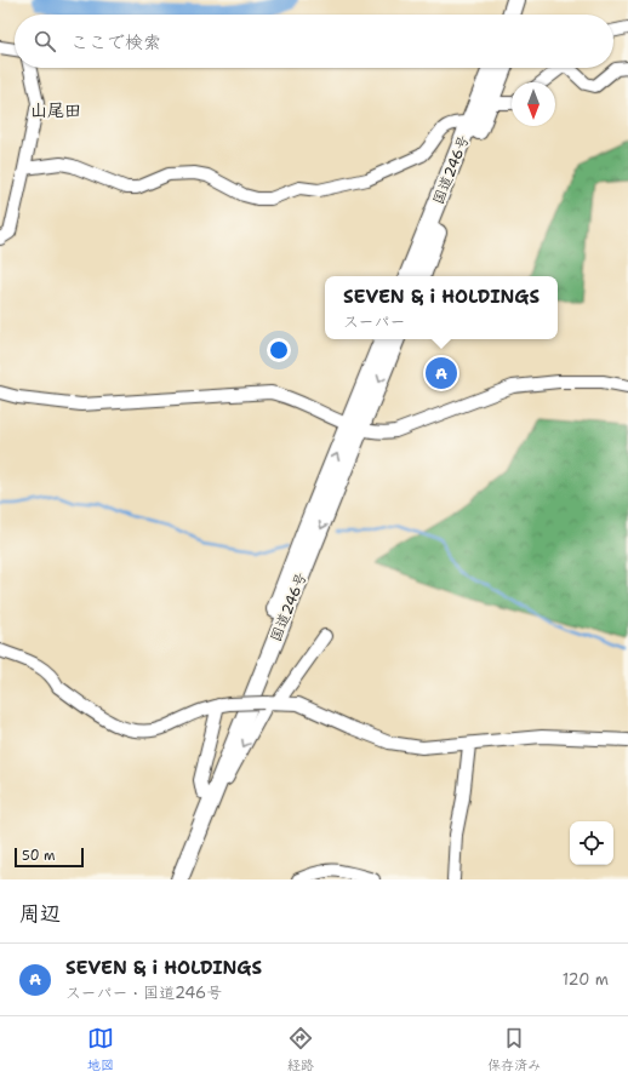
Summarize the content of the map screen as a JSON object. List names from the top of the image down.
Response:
{
  "streets": {
    "highway": ["国道246号"]
  },
  "districts": ["山尾田"],
  "scale_bar": "50 m",
  "north": "bottom",
  "page": {
    "search": "ここで検索",
    "popup": ["SEVEN & i HOLDINGS", "スーパー"],
    "pins": "A",
    "scale": "50 m",
    "heading": "周辺",
    "list": [
      {
        "mark": "A",
        "name": "SEVEN & i HOLDINGS",
        "note": "スーパー · 国道246号",
        "value": "120 m"
      }
    ],
    "nav": ["地図", "経路", "保存済み"]
  }
}
